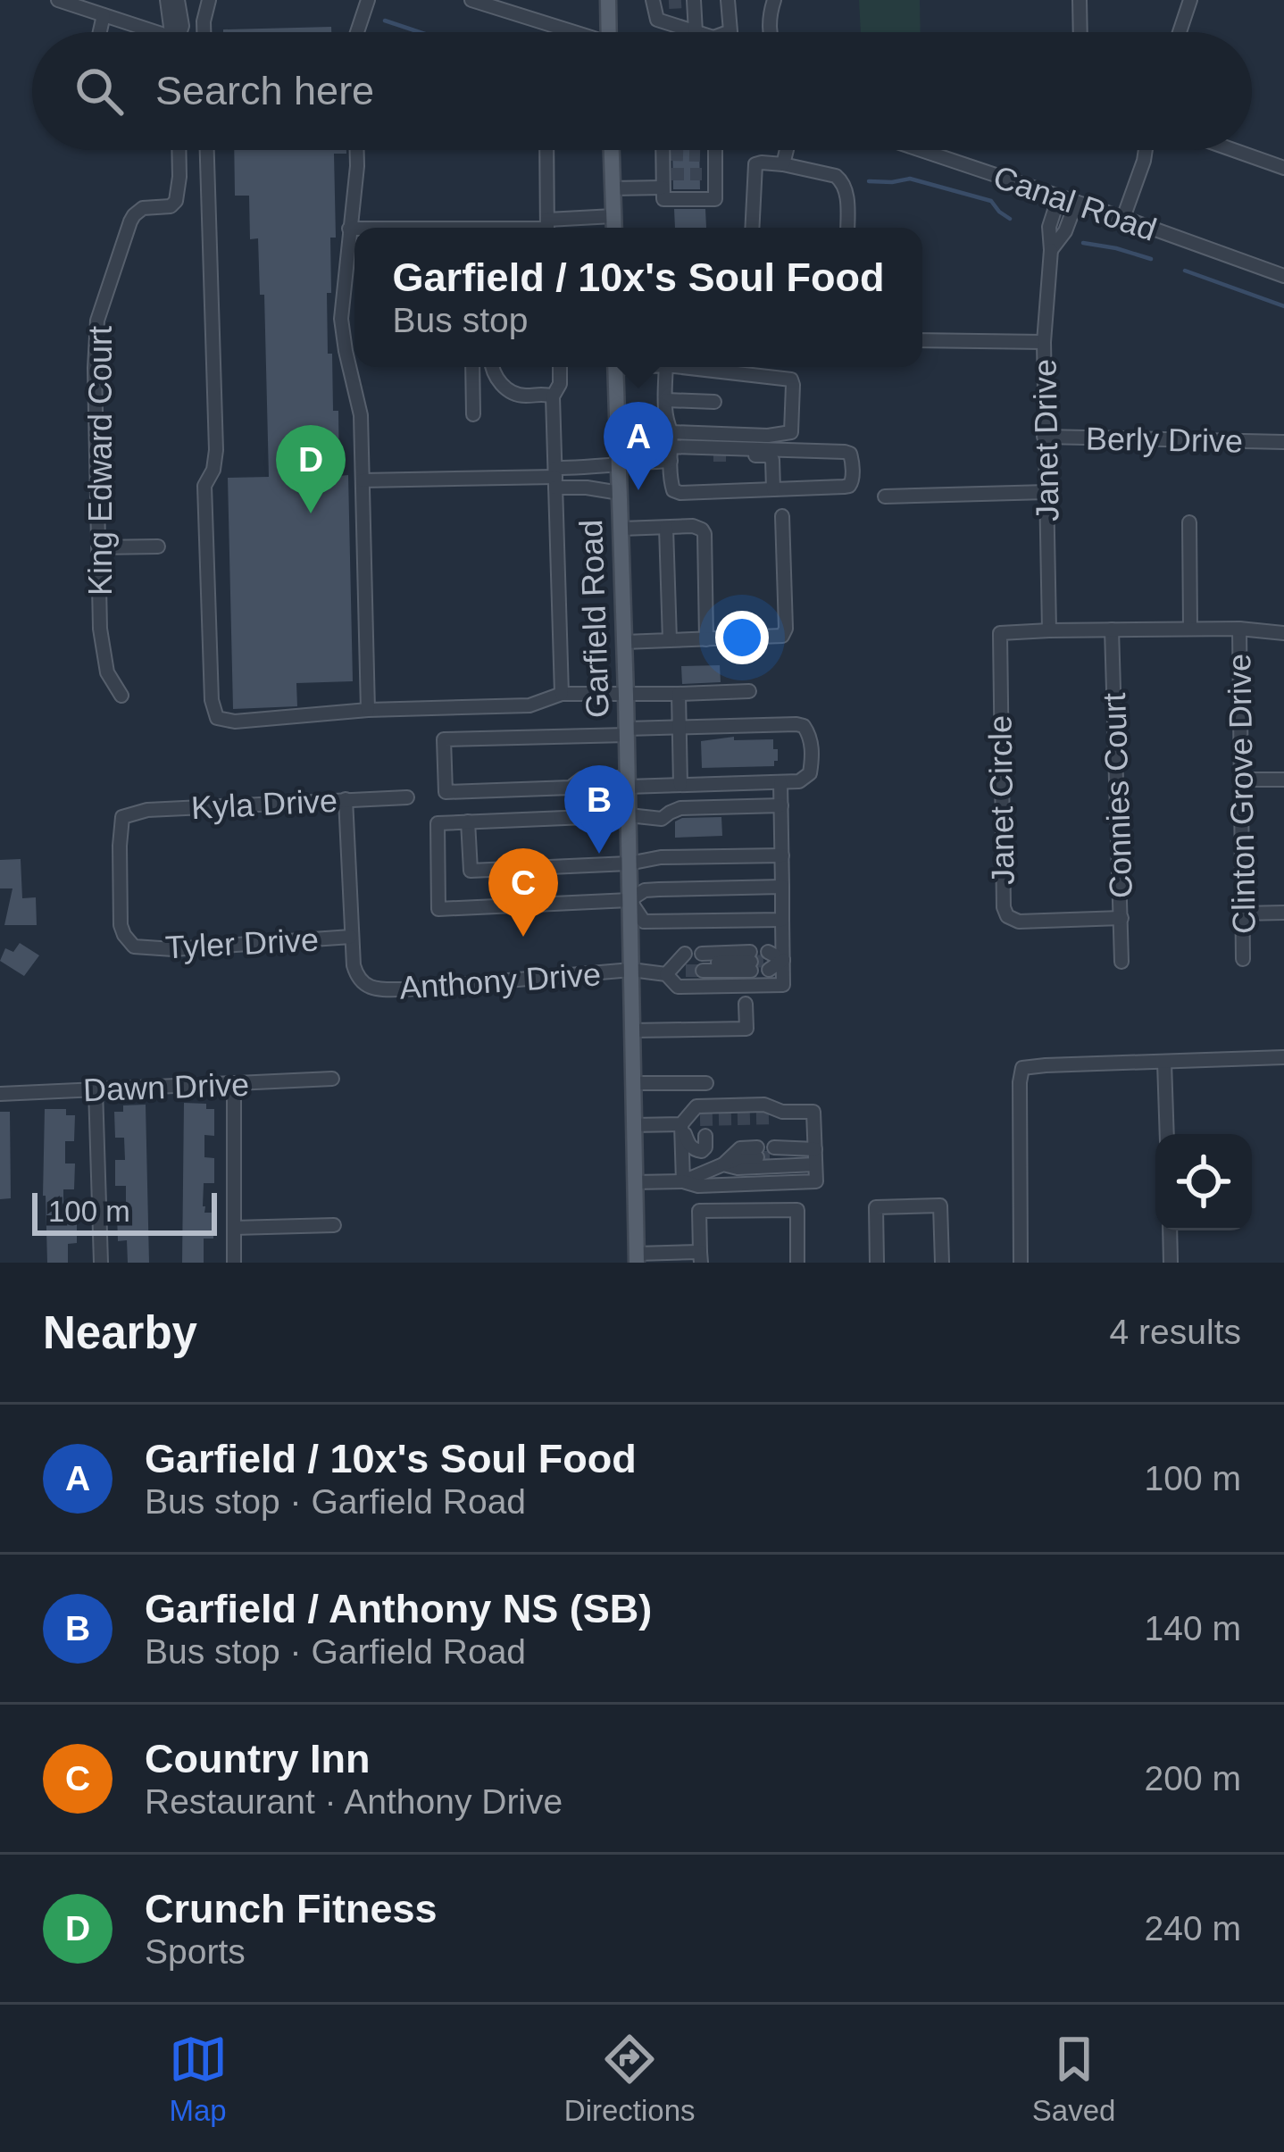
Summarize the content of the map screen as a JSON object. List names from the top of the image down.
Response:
{
  "streets": {
    "main road": ["Garfield Road"],
    "street": [
      "Canal Road",
      "Berly Drive",
      "Janet Drive",
      "King Edward Court",
      "Clinton Grove Drive",
      "Connies Court",
      "Janet Circle",
      "Kyla Drive",
      "Tyler Drive",
      "Anthony Drive",
      "Dawn Drive"
    ]
  },
  "crossings": [
    ["Canal Road", "Janet Drive"],
    ["Berly Drive", "Janet Drive"],
    ["Janet Drive", "Janet Circle"],
    ["Garfield Road", "Anthony Drive"],
    ["Connies Court", "Janet Circle"],
    ["Kyla Drive", "Tyler Drive"],
    ["Kyla Drive", "Anthony Drive"],
    ["Tyler Drive", "Anthony Drive"]
  ],
  "scale_bar": "100 m",
  "page": {
    "search": "Search here",
    "popup": ["Garfield / 10x's Soul Food", "Bus stop"],
    "pins": [
      "A",
      "D",
      "B",
      "C"
    ],
    "scale": "100 m",
    "heading": ["Nearby", "4 results"],
    "list": [
      {
        "mark": "A",
        "name": "Garfield / 10x's Soul Food",
        "note": "Bus stop · Garfield Road",
        "value": "100 m"
      },
      {
        "mark": "B",
        "name": "Garfield / Anthony NS (SB)",
        "note": "Bus stop · Garfield Road",
        "value": "140 m"
      },
      {
        "mark": "C",
        "name": "Country Inn",
        "note": "Restaurant · Anthony Drive",
        "value": "200 m"
      },
      {
        "mark": "D",
        "name": "Crunch Fitness",
        "note": "Sports",
        "value": "240 m"
      }
    ],
    "nav": ["Map", "Directions", "Saved"]
  }
}
